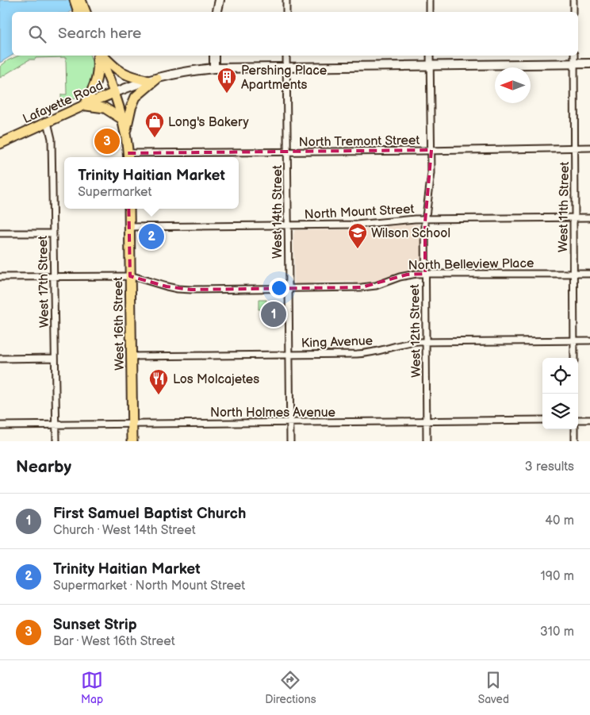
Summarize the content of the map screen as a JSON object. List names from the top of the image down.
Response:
{
  "streets": {
    "main road": ["Lafayette Road", "West 16th Street"],
    "street": [
      "North Tremont Street",
      "West 11th Street",
      "North Mount Street",
      "West 14th Street",
      "North Belleview Place",
      "West 17th Street",
      "West 12th Street",
      "King Avenue",
      "North Holmes Avenue"
    ]
  },
  "crossings": [
    ["Lafayette Road", "West 17th Street"],
    ["North Tremont Street", "West 11th Street"],
    ["North Tremont Street", "West 14th Street"],
    ["North Tremont Street", "West 12th Street"],
    ["West 11th Street", "North Mount Street"],
    ["West 11th Street", "North Belleview Place"],
    ["West 11th Street", "King Avenue"],
    ["North Mount Street", "West 14th Street"],
    ["North Mount Street", "West 16th Street"],
    ["North Mount Street", "West 12th Street"],
    ["West 14th Street", "North Belleview Place"],
    ["West 14th Street", "King Avenue"],
    ["West 14th Street", "North Holmes Avenue"],
    ["North Belleview Place", "West 17th Street"],
    ["North Belleview Place", "West 16th Street"],
    ["North Belleview Place", "West 12th Street"],
    ["West 17th Street", "North Holmes Avenue"],
    ["West 16th Street", "King Avenue"],
    ["West 16th Street", "North Holmes Avenue"],
    ["West 12th Street", "King Avenue"],
    ["West 12th Street", "North Holmes Avenue"]
  ],
  "places": {
    "building": ["Pershing Place Apartments"],
    "shop": ["Long's Bakery"],
    "school or university": ["Wilson School"],
    "restaurant": ["Los Molcajetes"]
  },
  "north": "left",
  "page": {
    "search": "Search here",
    "pins": ["3", "2", "1"],
    "popup": ["Trinity Haitian Market", "Supermarket"],
    "heading": ["Nearby", "3 results"],
    "list": [
      {
        "mark": "1",
        "name": "First Samuel Baptist Church",
        "note": "Church · West 14th Street",
        "value": "40 m"
      },
      {
        "mark": "2",
        "name": "Trinity Haitian Market",
        "note": "Supermarket · North Mount Street",
        "value": "190 m"
      },
      {
        "mark": "3",
        "name": "Sunset Strip",
        "note": "Bar · West 16th Street",
        "value": "310 m"
      }
    ],
    "nav": ["Map", "Directions", "Saved"]
  }
}
